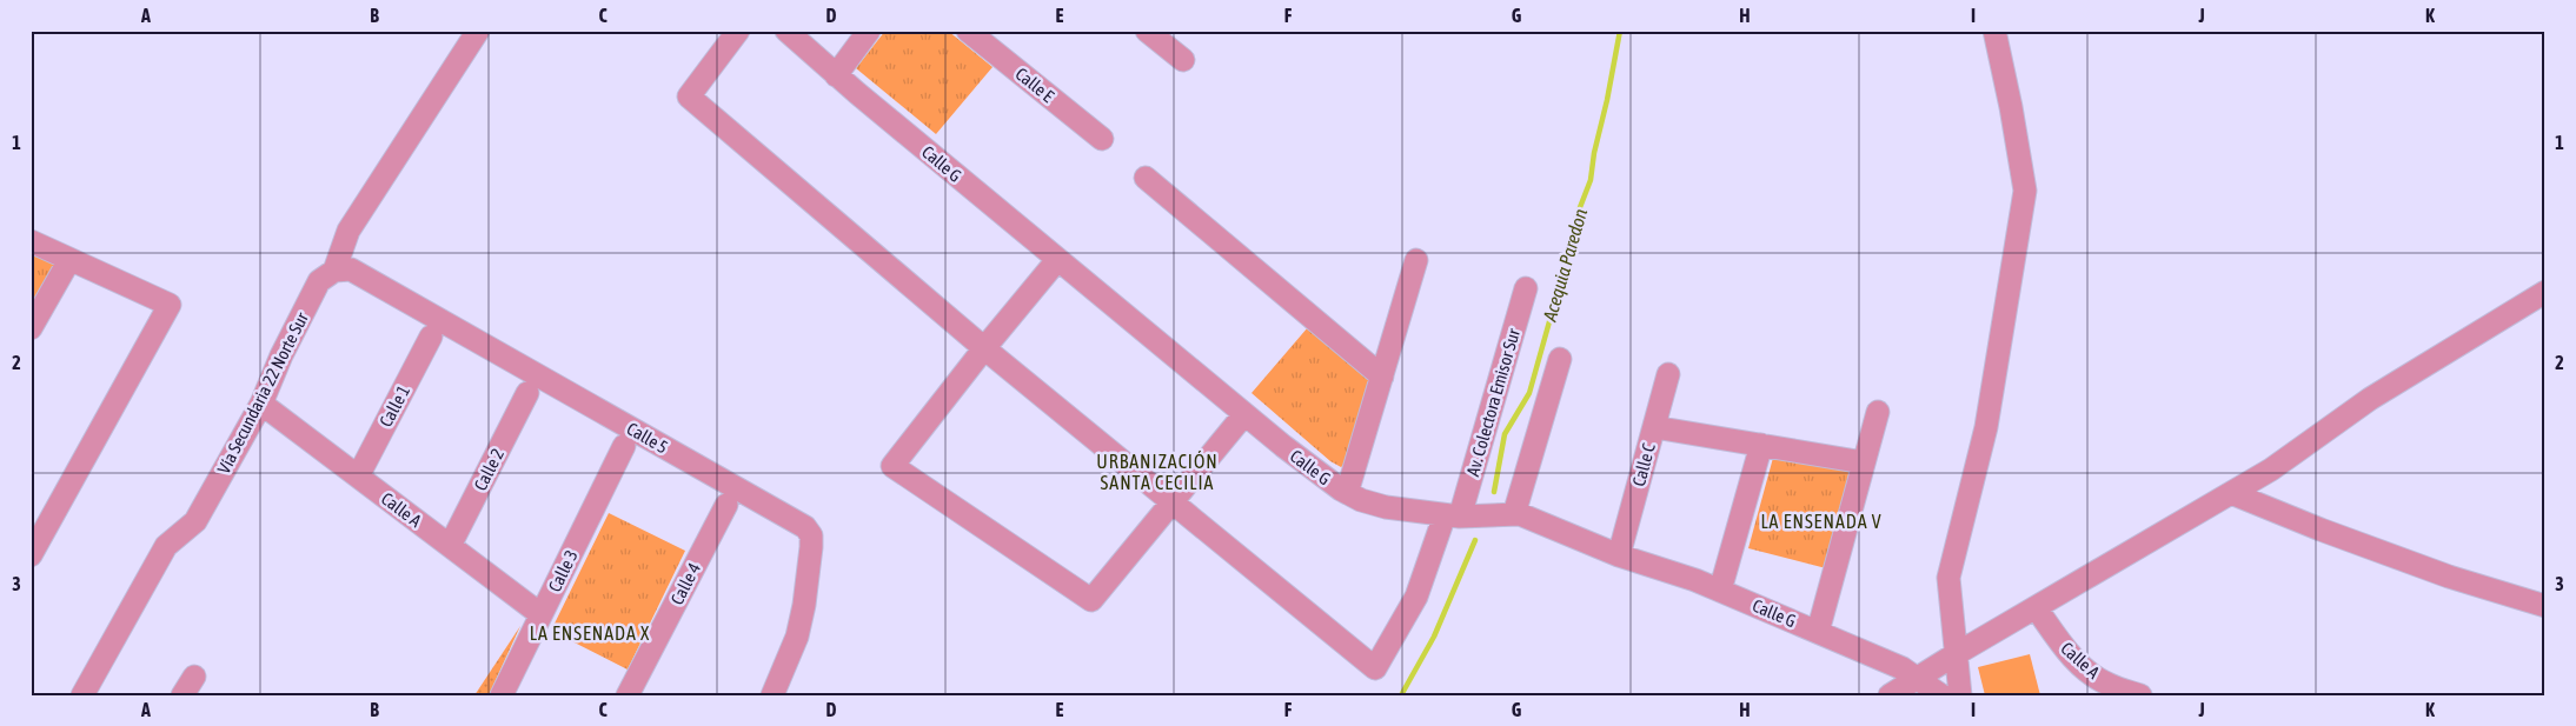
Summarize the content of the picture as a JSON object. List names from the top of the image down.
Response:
{
  "streets": {
    "street": [
      "Calle E",
      "Calle G",
      "Vía Secundaria 22 Norte Sur",
      "Av. Colectora Emisor Sur",
      "Calle 1",
      "Calle 5",
      "Calle C",
      "Calle 2",
      "Calle A",
      "Calle 3",
      "Calle 4"
    ]
  },
  "crossings": [
    ["Calle G", "Av. Colectora Emisor Sur"],
    ["Calle G", "Calle C"],
    ["Vía Secundaria 22 Norte Sur", "Calle 5"],
    ["Vía Secundaria 22 Norte Sur", "Calle A"],
    ["Calle 1", "Calle A"],
    ["Calle 2", "Calle A"],
    ["Calle A", "Calle 3"]
  ],
  "districts": ["URBANIZACIÓN SANTA CECILIA", "LA ENSENADA V", "LA ENSENADA X"],
  "water": ["Acequia Paredon"],
  "grid": {
    "columns": [
      "A",
      "B",
      "C",
      "D",
      "E",
      "F",
      "G",
      "H",
      "I",
      "J",
      "K"
    ],
    "rows": ["1", "2", "3"]
  }
}
